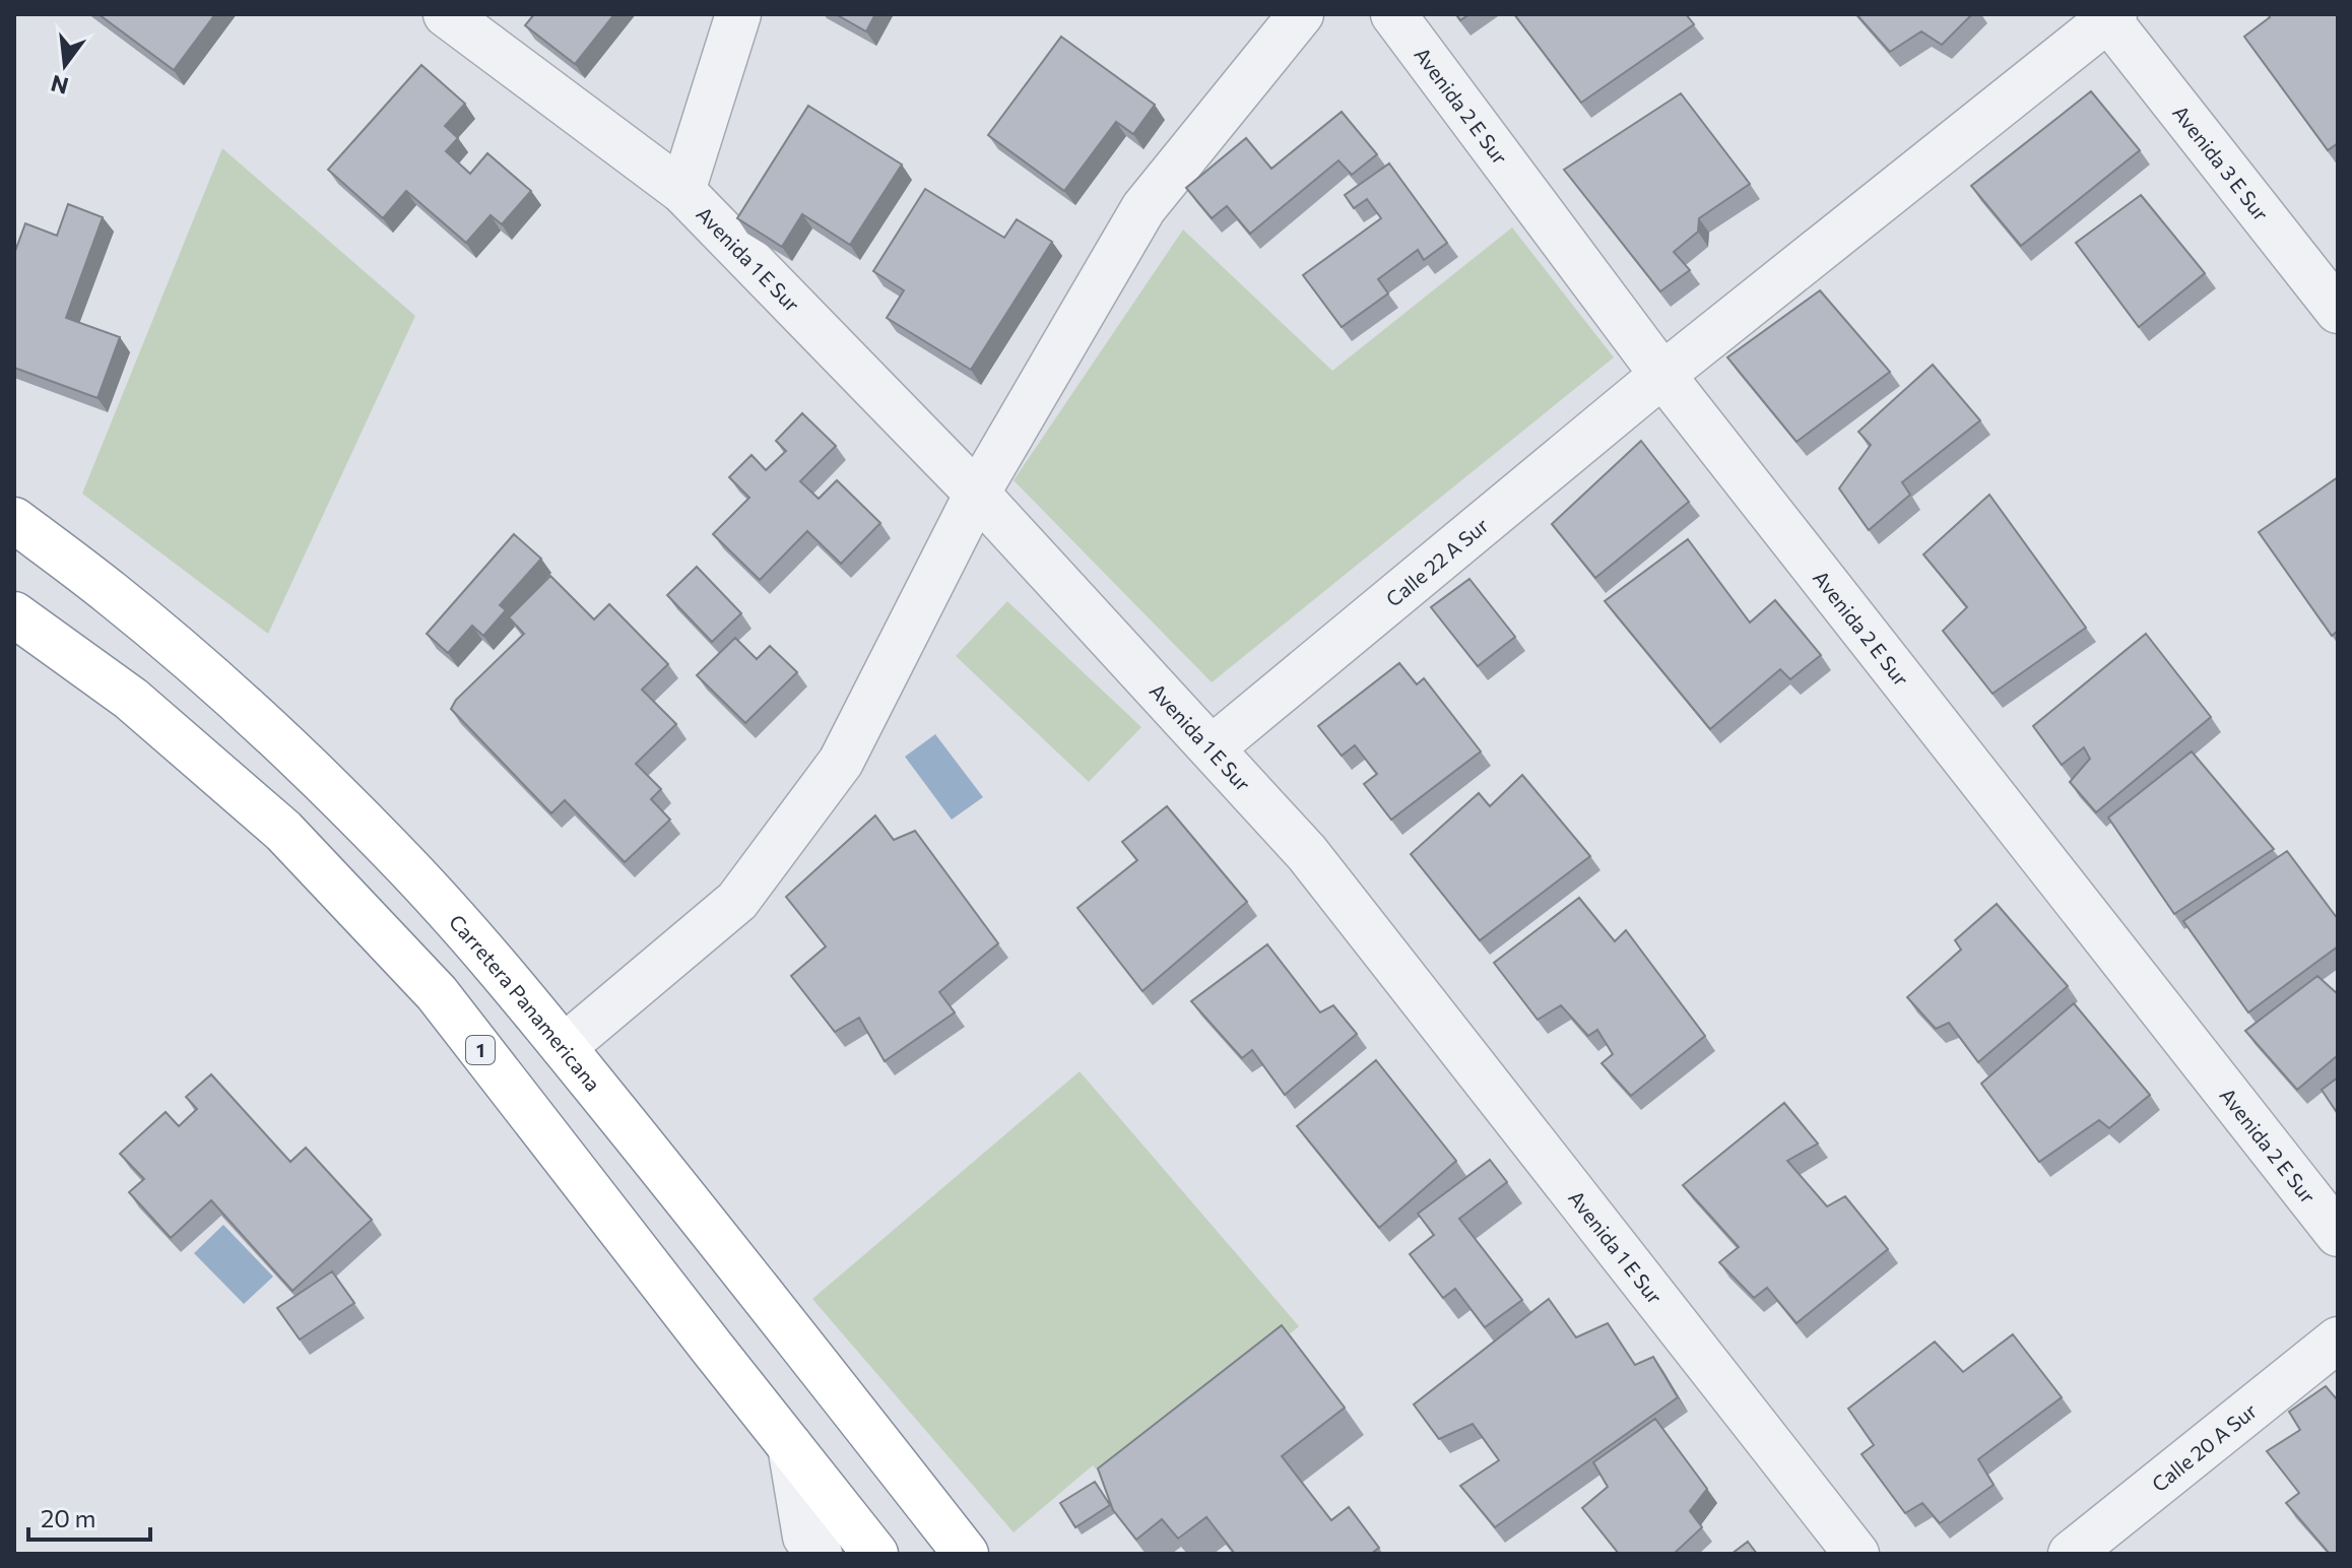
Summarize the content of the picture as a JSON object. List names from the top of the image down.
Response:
{
  "streets": {
    "highway": ["Carretera Panamericana", "1"],
    "street": [
      "Avenida 2 E Sur",
      "Avenida 3 E Sur",
      "Avenida 1 E Sur",
      "Calle 22 A Sur",
      "Calle 20 A Sur"
    ]
  },
  "crossings": [
    ["Avenida 2 E Sur", "Calle 22 A Sur"],
    ["Avenida 3 E Sur", "Calle 22 A Sur"],
    ["Avenida 1 E Sur", "Calle 22 A Sur"]
  ],
  "scale_bar": "20 m",
  "north": "bottom"
}
